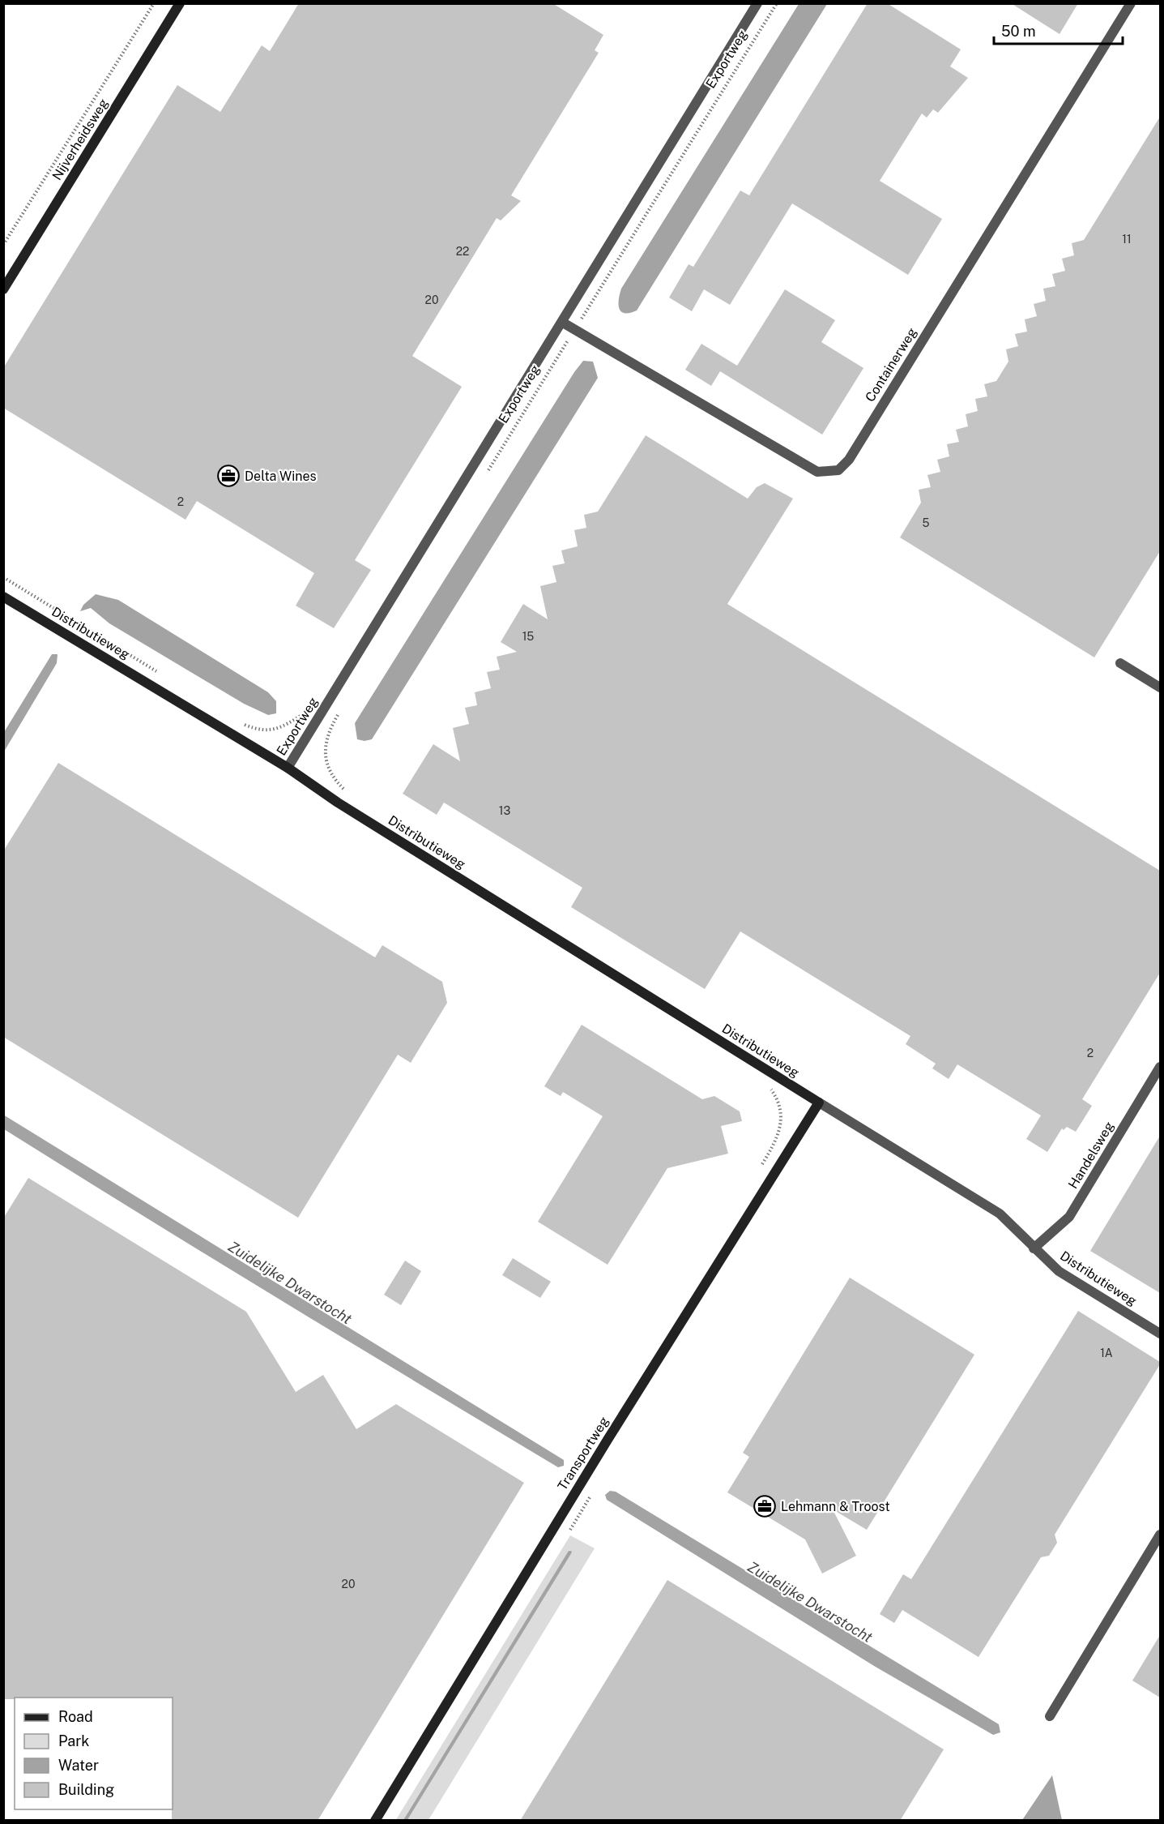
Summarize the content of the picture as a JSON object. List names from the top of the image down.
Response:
{
  "streets": {
    "street": [
      "Exportweg",
      "Nijverheidsweg",
      "Containerweg",
      "Distributieweg",
      "Handelsweg",
      "Transportweg"
    ]
  },
  "crossings": [
    ["Exportweg", "Containerweg"],
    ["Exportweg", "Distributieweg"],
    ["Distributieweg", "Handelsweg"],
    ["Distributieweg", "Transportweg"]
  ],
  "water": ["Zuidelijke Dwarstocht"],
  "places": {
    "office": ["Delta Wines", "Lehmann & Troost"]
  },
  "house_numbers": [
    "11",
    "22",
    "20",
    "2",
    "5",
    "15",
    "13",
    "2",
    "1A",
    "20"
  ],
  "legend": [
    "Road",
    "Park",
    "Water",
    "Building"
  ],
  "scale_bar": "50 m"
}
